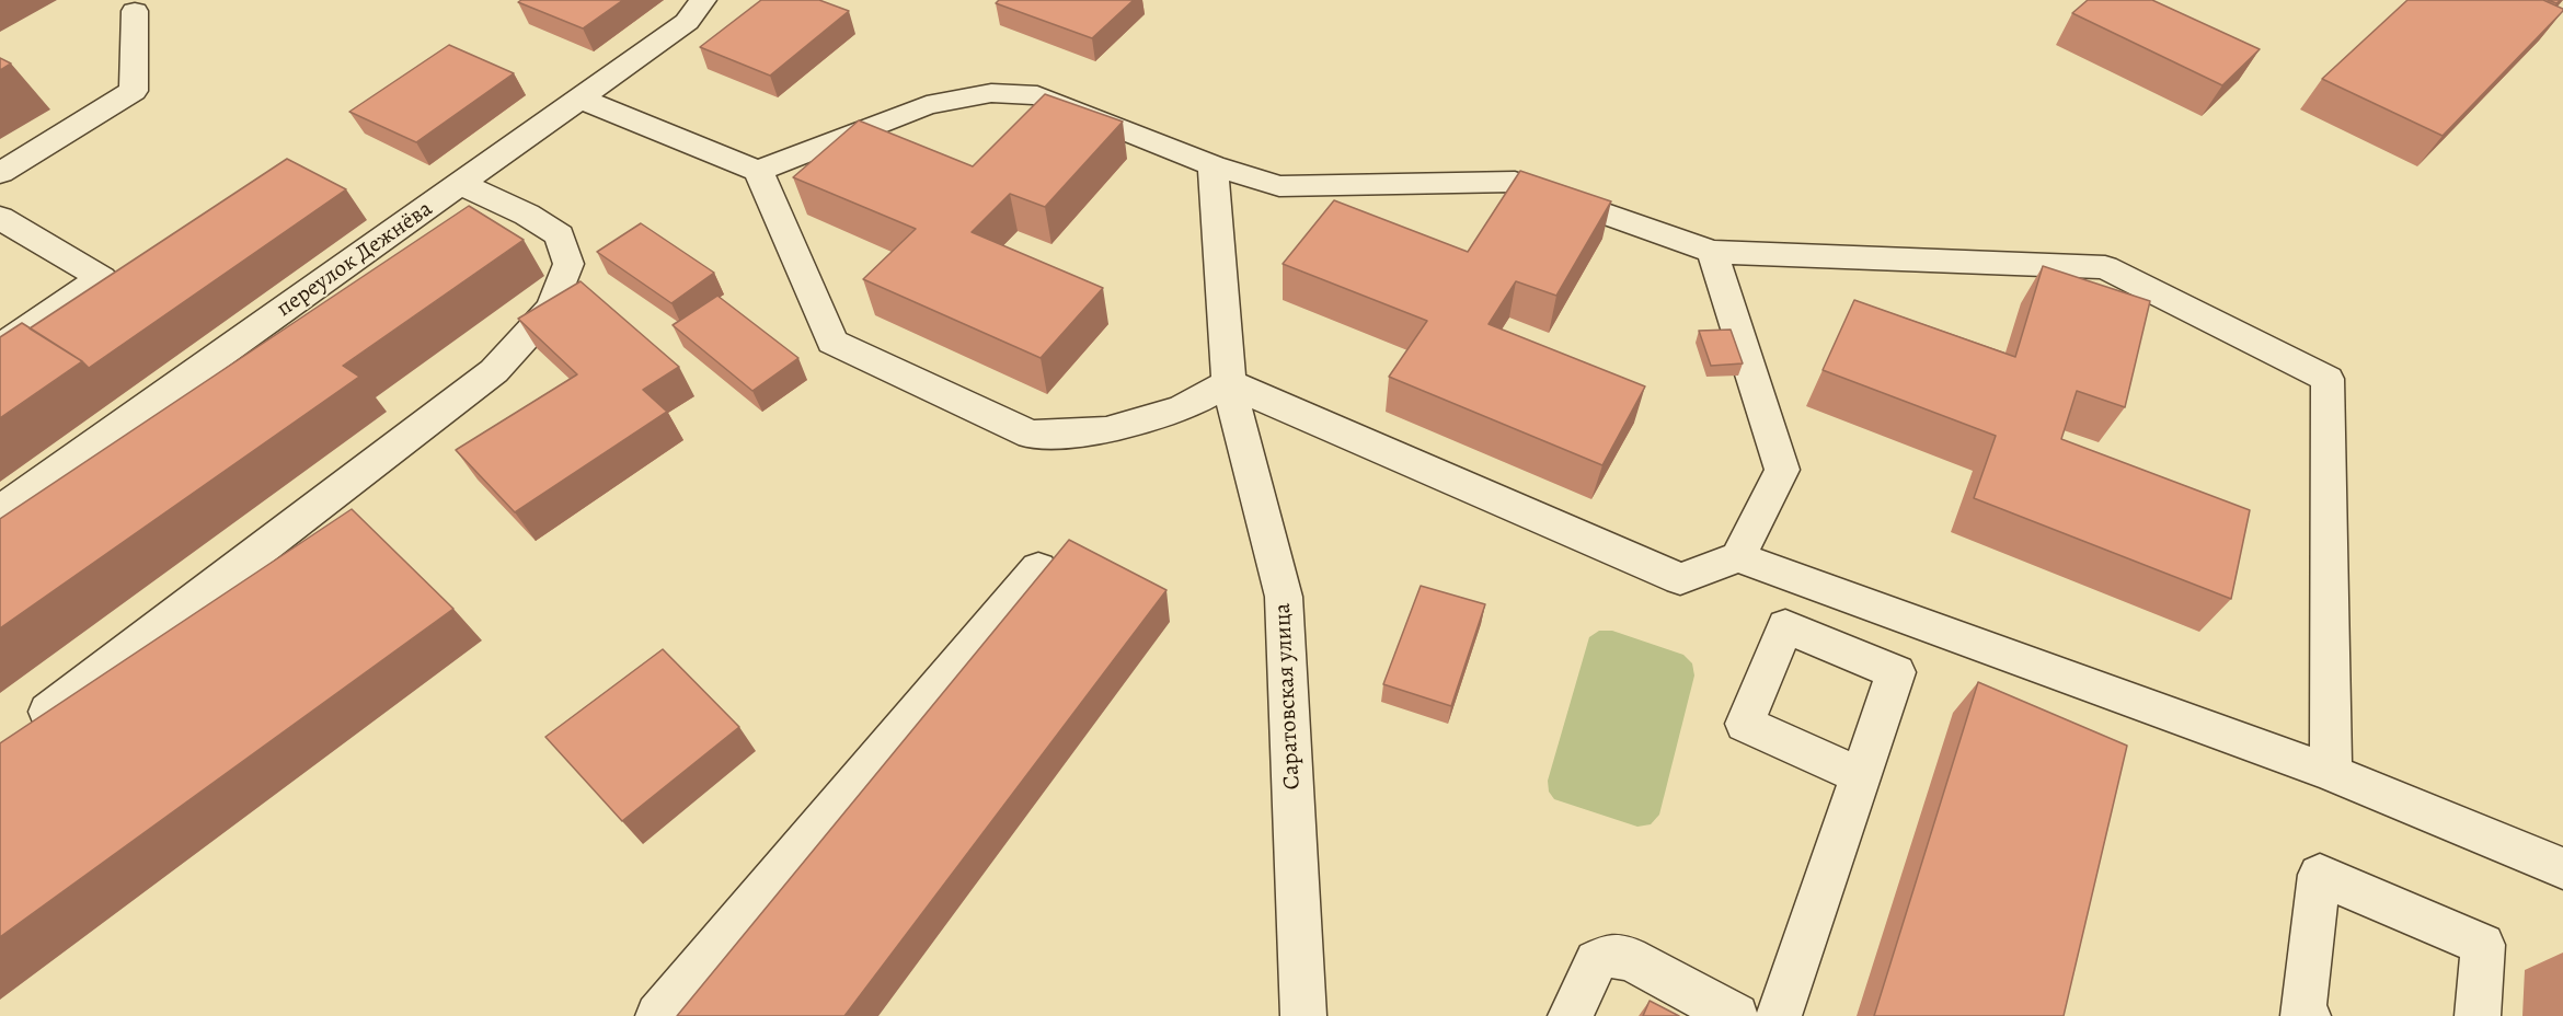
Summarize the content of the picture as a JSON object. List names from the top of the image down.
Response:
{
  "streets": {
    "street": ["переулок Дежнёва", "Саратовская улица"]
  }
}
